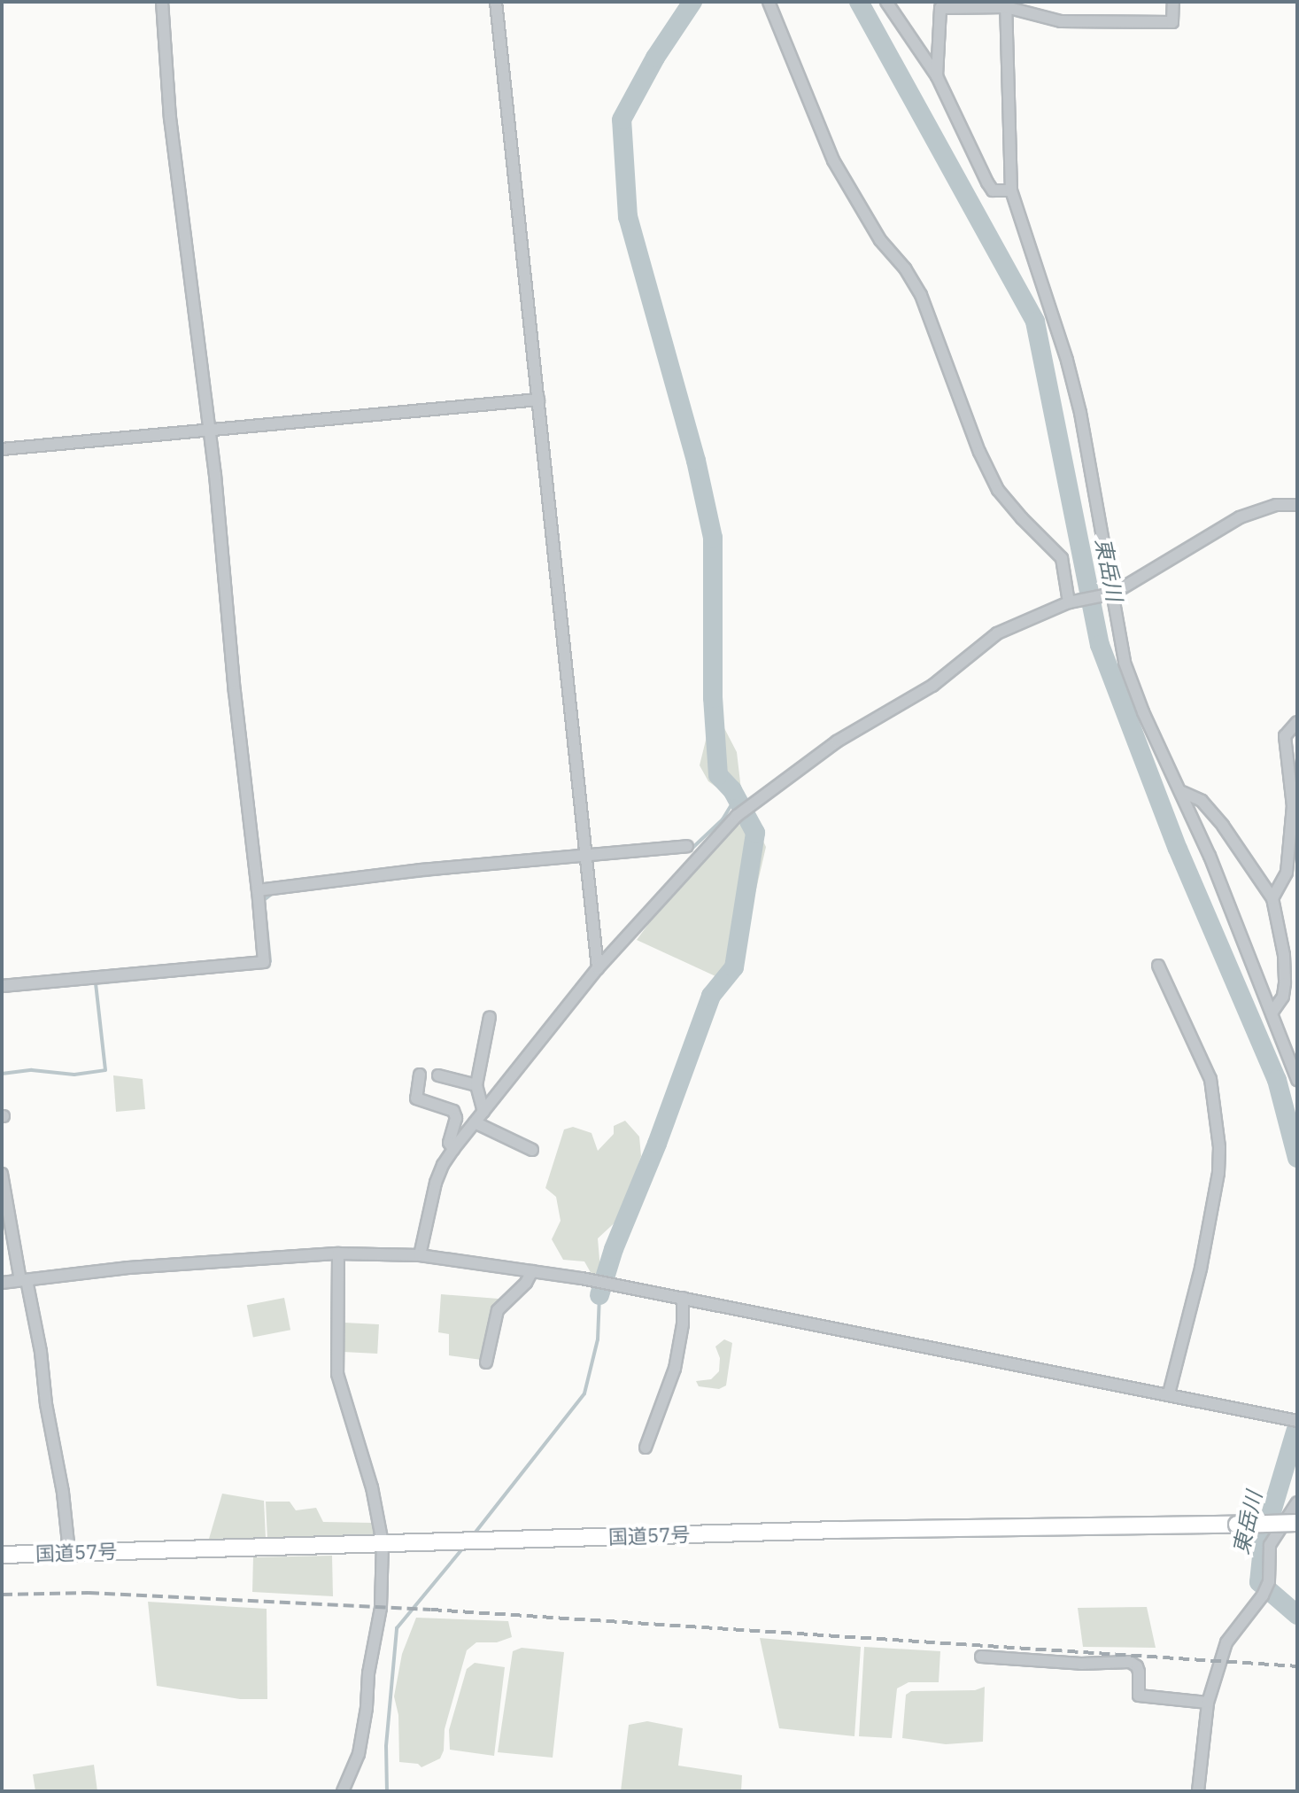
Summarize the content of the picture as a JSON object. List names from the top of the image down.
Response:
{
  "streets": {
    "highway": ["国道57号"]
  },
  "water": ["東岳川"]
}
